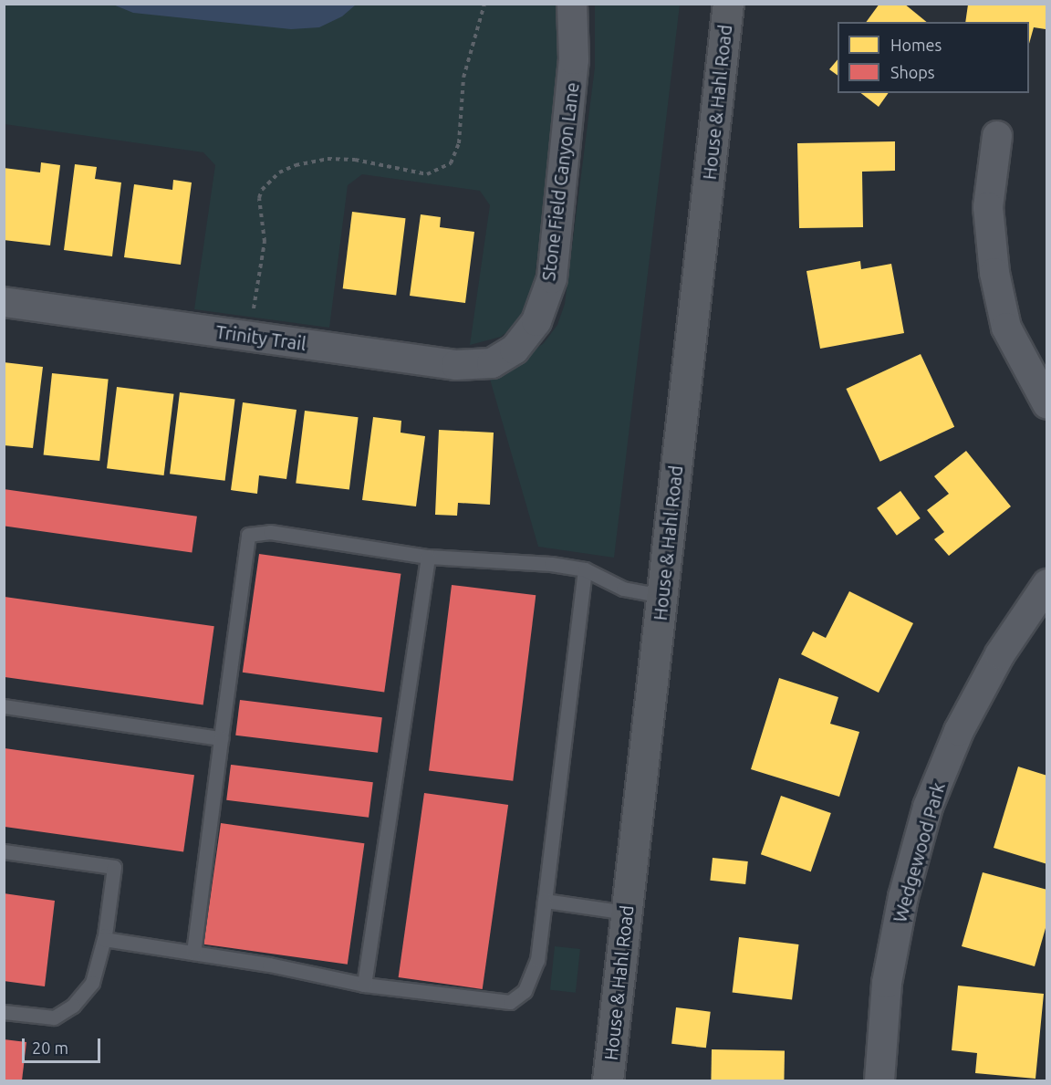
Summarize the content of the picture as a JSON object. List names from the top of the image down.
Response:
{
  "streets": {
    "street": [
      "House & Hahl Road",
      "Stone Field Canyon Lane",
      "Trinity Trail",
      "Wedgewood Park"
    ]
  },
  "crossings": [
    ["Stone Field Canyon Lane", "Trinity Trail"]
  ],
  "legend": ["Homes", "Shops"],
  "scale_bar": "20 m"
}
